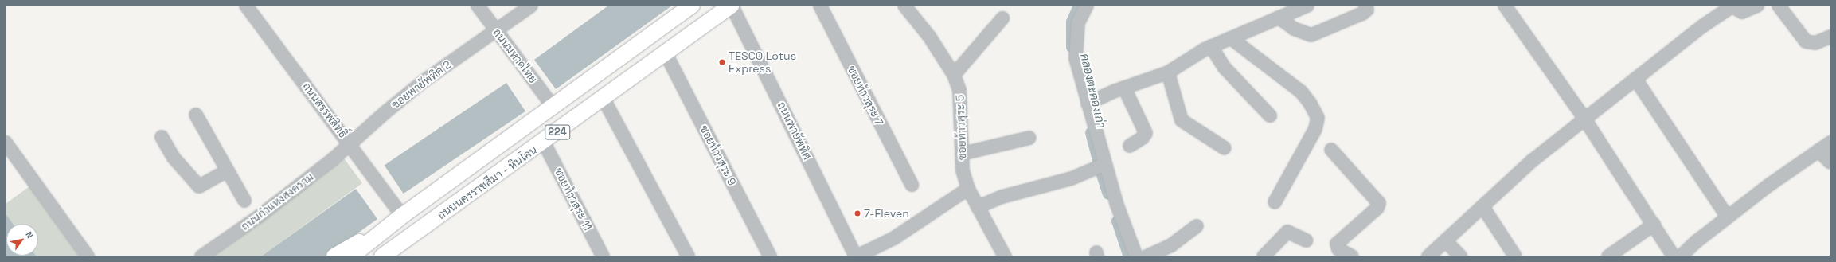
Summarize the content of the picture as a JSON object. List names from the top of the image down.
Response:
{
  "streets": {
    "main road": ["224", "ถนนนครราชสีมา - หินโคน"],
    "street": [
      "ถนนมหาดไทย",
      "ซอยพายัพทิศ 2",
      "ซอยท้าวสุระ 7",
      "ถนนสรรพสิทธิ์",
      "ซอยท้าวสุระ 5",
      "ถนนพายัพทิศ",
      "ซอยท้าวสุระ 9",
      "ซอยท้าวสุระ 11",
      "ถนนกำแหงสงคราม"
    ]
  },
  "crossings": [
    ["ถนนมหาดไทย", "ซอยพายัพทิศ 2"],
    ["ซอยพายัพทิศ 2", "ถนนสรรพสิทธิ์"],
    ["ซอยพายัพทิศ 2", "ถนนกำแหงสงคราม"],
    ["ถนนสรรพสิทธิ์", "ถนนกำแหงสงคราม"],
    ["ถนนพายัพทิศ", "ถนนนครราชสีมา - หินโคน"],
    ["ซอยท้าวสุระ 9", "ถนนนครราชสีมา - หินโคน"],
    ["ถนนนครราชสีมา - หินโคน", "ซอยท้าวสุระ 11"]
  ],
  "water": ["คลองตะคองเก่า"],
  "places": ["TESCO Lotus Express", "7-Eleven"],
  "north": "top right"
}
